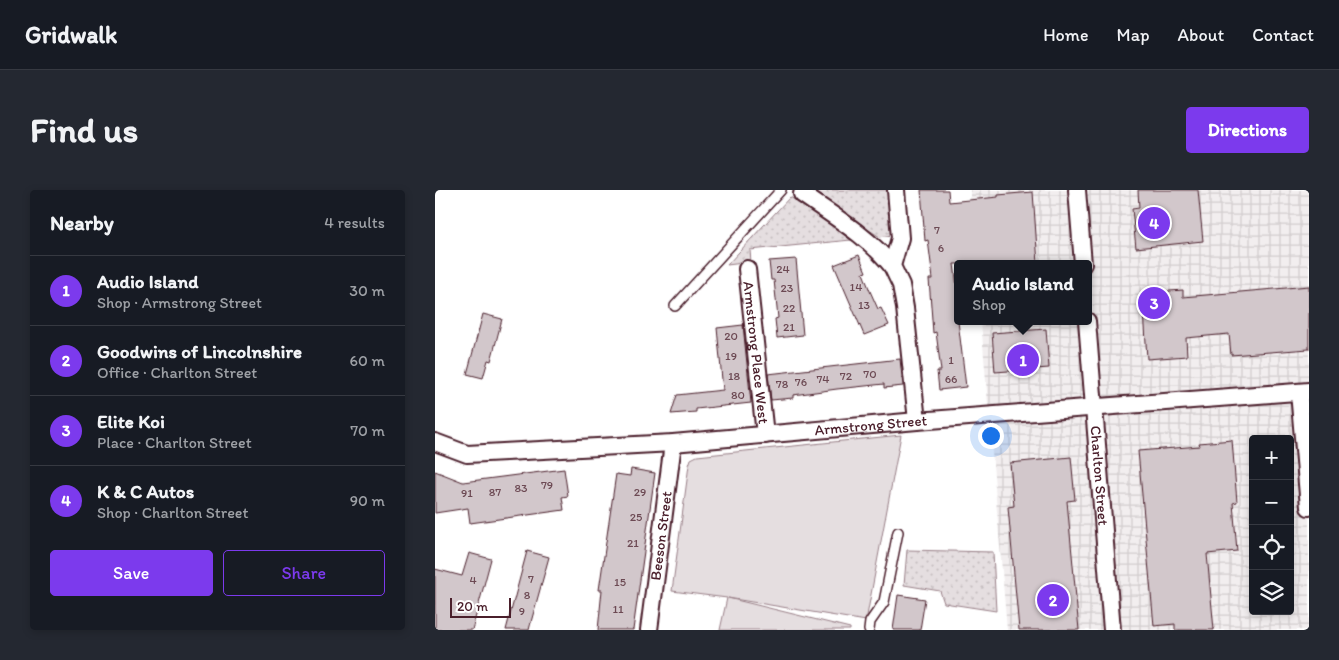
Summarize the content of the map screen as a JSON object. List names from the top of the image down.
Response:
{
  "streets": {
    "street": [
      "Armstrong Place West",
      "Armstrong Street",
      "Charlton Street",
      "Beeson Street"
    ]
  },
  "crossings": [
    ["Armstrong Place West", "Armstrong Street"],
    ["Armstrong Street", "Charlton Street"],
    ["Armstrong Street", "Beeson Street"]
  ],
  "house_numbers": [
    "7",
    "6",
    "24",
    "14",
    "23",
    "13",
    "22",
    "21",
    "20",
    "19",
    "1",
    "70",
    "18",
    "72",
    "74",
    "66",
    "76",
    "78",
    "80",
    "79",
    "83",
    "87",
    "29",
    "91",
    "25",
    "21",
    "7",
    "4",
    "15",
    "8",
    "11",
    "9"
  ],
  "scale_bar": "20 m",
  "page": {
    "header": "Gridwalk",
    "nav": [
      "Home",
      "Map",
      "About",
      "Contact"
    ],
    "buttons": [
      "Directions",
      ["Save", "Share"]
    ],
    "title": "Find us",
    "heading": ["Nearby", "4 results"],
    "pins": [
      "4",
      "3",
      "1",
      "2"
    ],
    "list": [
      {
        "mark": "1",
        "name": "Audio Island",
        "note": "Shop · Armstrong Street",
        "value": "30 m"
      },
      {
        "mark": "2",
        "name": "Goodwins of Lincolnshire",
        "note": "Office · Charlton Street",
        "value": "60 m"
      },
      {
        "mark": "3",
        "name": "Elite Koi",
        "note": "Place · Charlton Street",
        "value": "70 m"
      },
      {
        "mark": "4",
        "name": "K & C Autos",
        "note": "Shop · Charlton Street",
        "value": "90 m"
      }
    ],
    "popup": ["Audio Island", "Shop"],
    "map_buttons": ["+", "−"],
    "scale": "20 m"
  }
}
